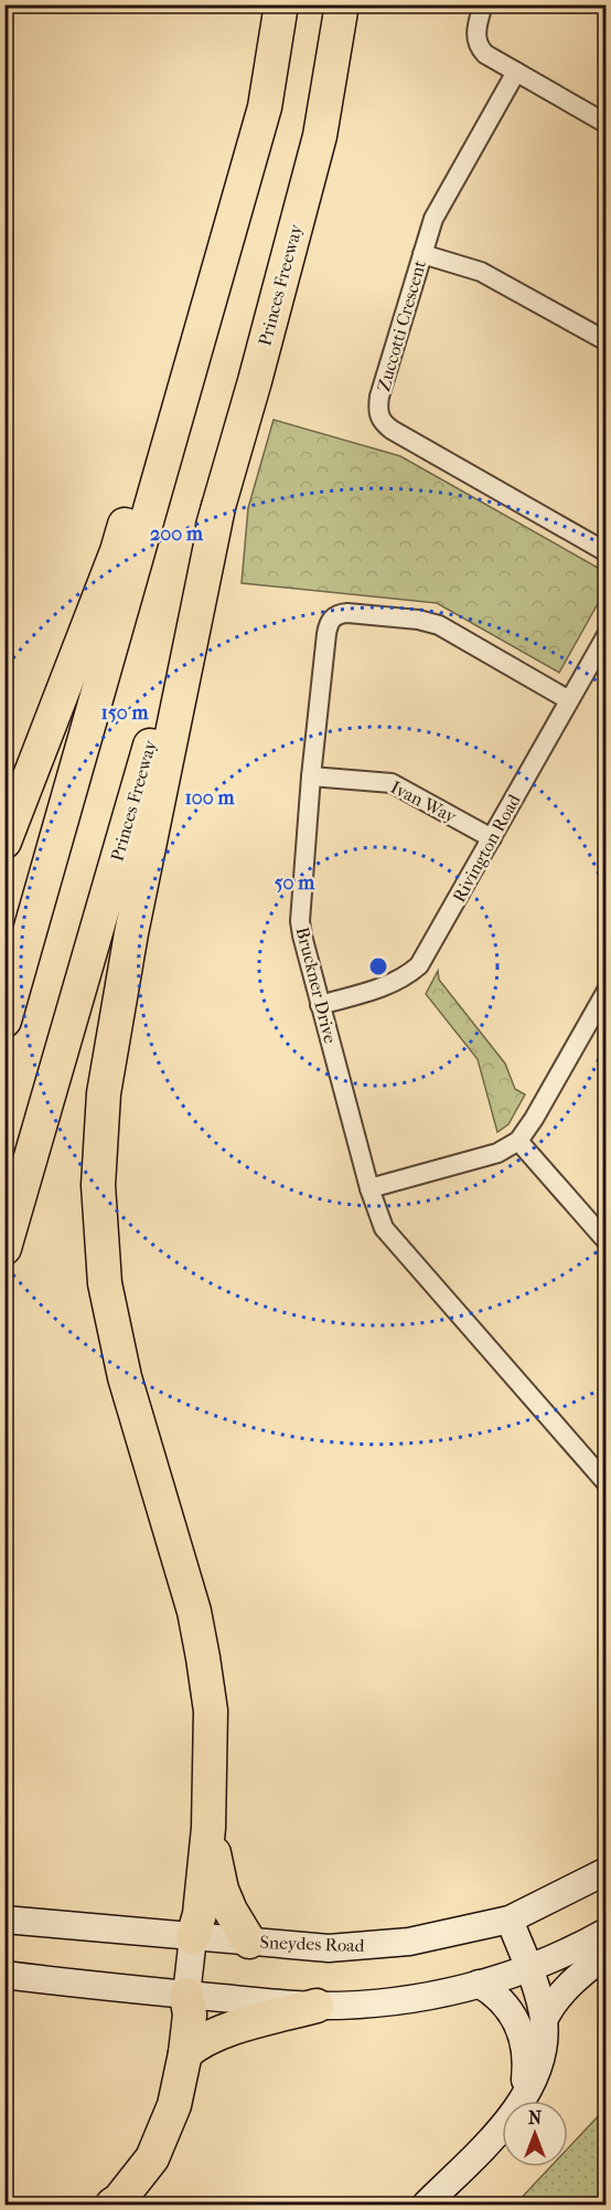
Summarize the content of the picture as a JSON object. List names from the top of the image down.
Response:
{
  "streets": {
    "highway": ["Princes Freeway"],
    "main road": ["Sneydes Road"],
    "street": [
      "Zuccotti Crescent",
      "Ivan Way",
      "Rivington Road",
      "Bruckner Drive"
    ]
  },
  "crossings": [
    ["Ivan Way", "Rivington Road"],
    ["Ivan Way", "Bruckner Drive"],
    ["Rivington Road", "Bruckner Drive"]
  ],
  "north": "top",
  "rings": [
    "200 m",
    "150 m",
    "100 m",
    "50 m"
  ]
}
